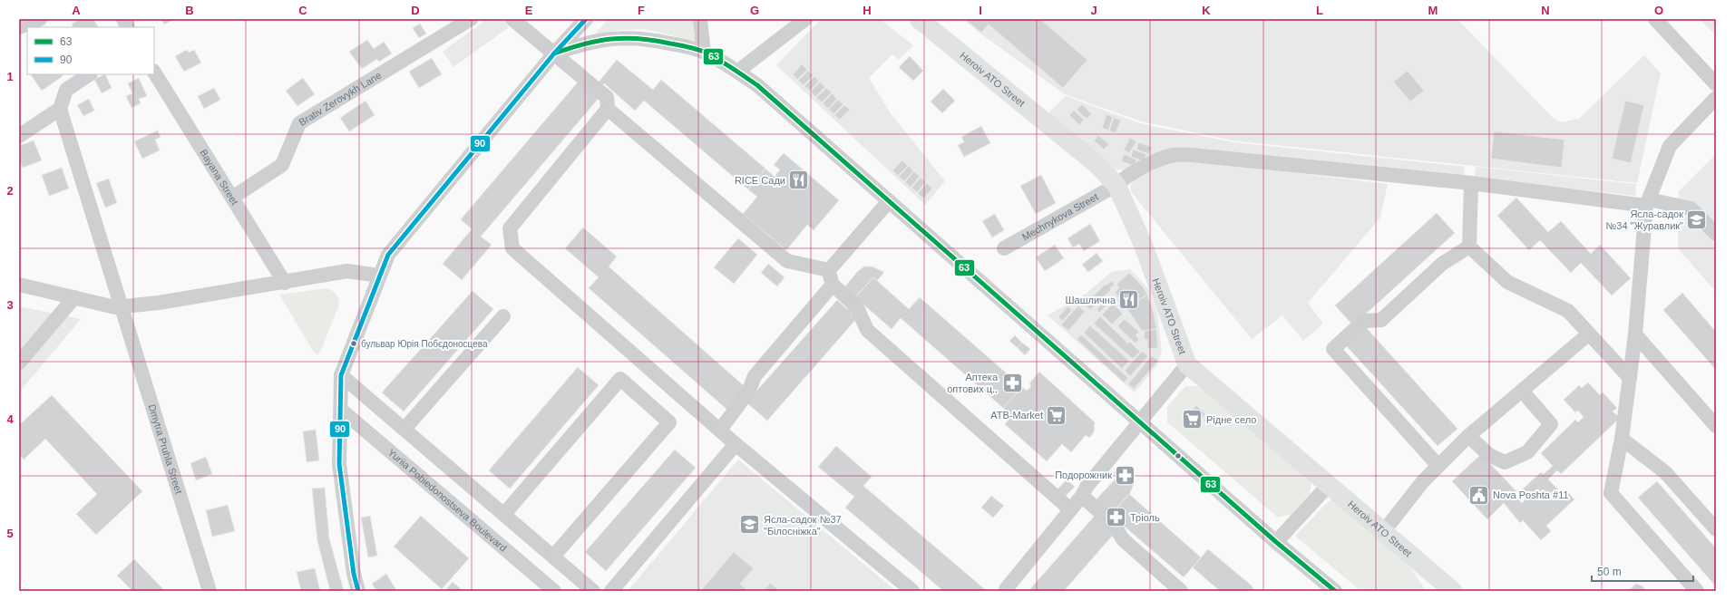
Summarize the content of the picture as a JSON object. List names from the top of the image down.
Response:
{
  "streets": {
    "main road": ["Heroiv ATO Street"],
    "street": [
      "Brativ Zerovykh Lane",
      "Bayana Street",
      "Mechnykova Street",
      "Dmytra Pruhla Street",
      "Yuriia Pobiedonostseva Boulevard"
    ]
  },
  "crossings": [
    ["Heroiv ATO Street", "Mechnykova Street"],
    ["Brativ Zerovykh Lane", "Bayana Street"]
  ],
  "places": {
    "restaurant": ["RICE Сади", "Шашлична"],
    "school or university": ["Ясла-садок №34 \"Журавлик\"", "Ясла-садок №37 \"Білосніжка\""],
    "other": ["бульвар Юрія Побєдоносцева"],
    "pharmacy": ["Аптека оптових ц‥", "Подорожник", "Тріоль"],
    "supermarket": ["ATB-Market", "Рідне село"],
    "public building": ["Nova Poshta #11"]
  },
  "lines": ["transit line 90", "transit line 63"],
  "legend": ["63", "90"],
  "scale_bar": "50 m",
  "grid": {
    "columns": [
      "A",
      "B",
      "C",
      "D",
      "E",
      "F",
      "G",
      "H",
      "I",
      "J",
      "K",
      "L",
      "M",
      "N",
      "O"
    ],
    "rows": [
      "1",
      "2",
      "3",
      "4",
      "5"
    ]
  }
}
